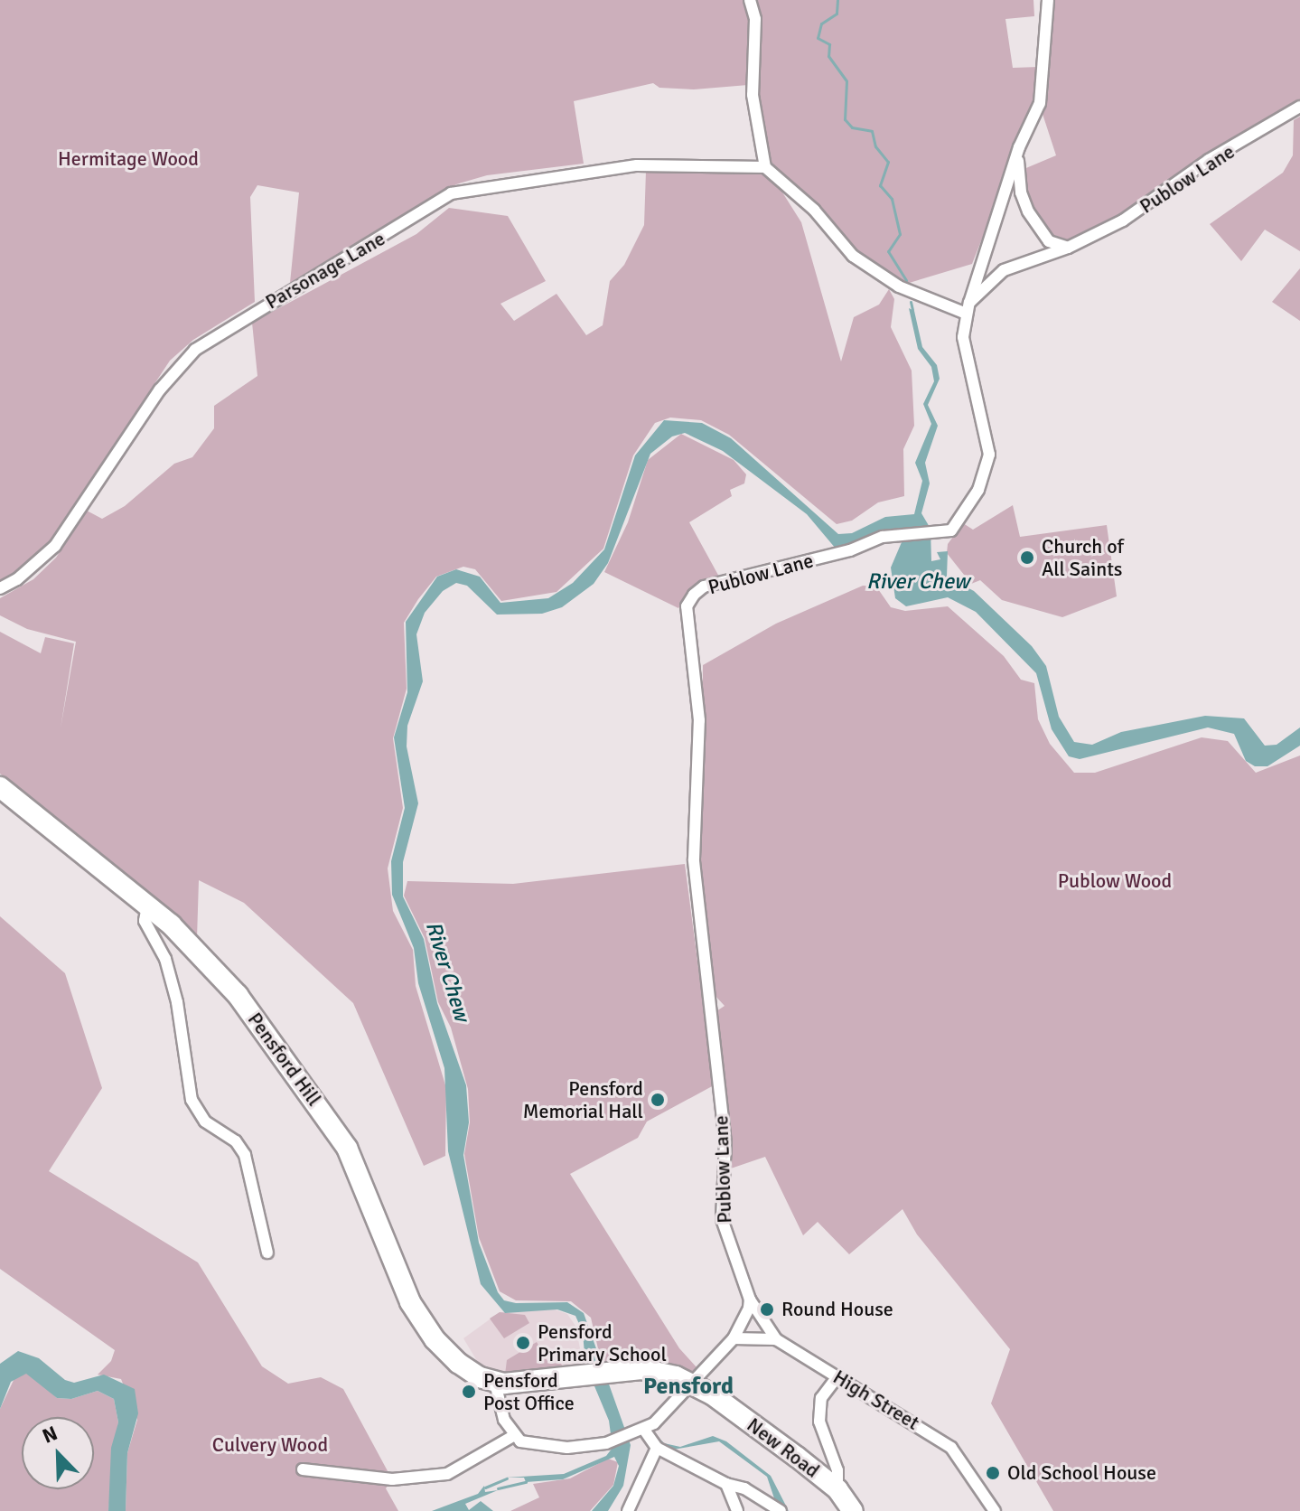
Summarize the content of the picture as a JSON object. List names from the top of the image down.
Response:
{
  "streets": {
    "highway": ["Pensford Hill", "New Road"],
    "street": ["Publow Lane", "Parsonage Lane", "High Street"]
  },
  "crossings": [
    ["Publow Lane", "High Street"],
    ["Pensford Hill", "New Road"]
  ],
  "districts": ["Pensford"],
  "water": ["River Chew"],
  "parks": ["Hermitage Wood", "Publow Wood", "Culvery Wood"],
  "places": [
    "Church of All Saints",
    "Pensford Memorial Hall",
    "Round House",
    "Pensford Primary School",
    "Pensford Post Office",
    "Old School House"
  ],
  "north": "top left"
}
